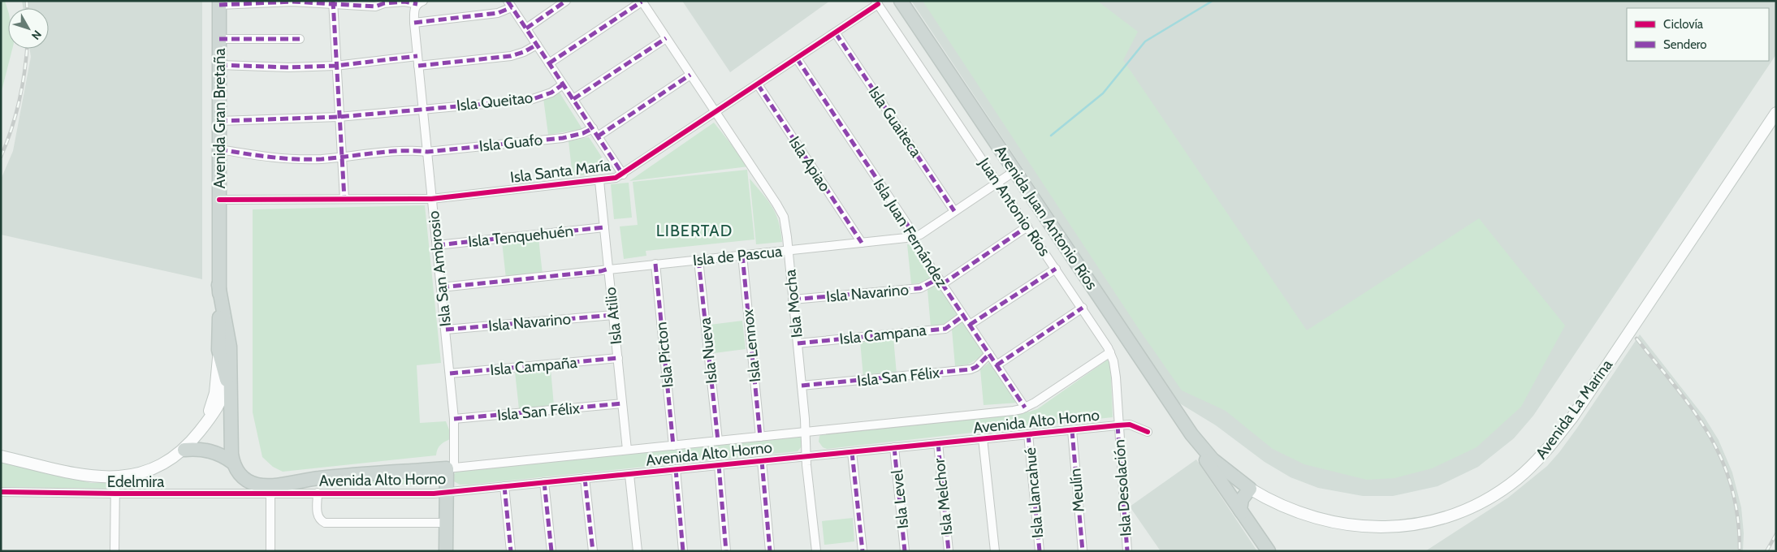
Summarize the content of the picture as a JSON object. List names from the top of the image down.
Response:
{
  "streets": {
    "main road": [
      "Avenida Gran Bretaña",
      "Avenida Juan Antonio Ríos",
      "Avenida La Marina",
      "Avenida Alto Horno"
    ],
    "street": [
      "Isla Queitao",
      "Isla Guaiteca",
      "Isla Guafo",
      "Isla Apiao",
      "Isla Santa María",
      "Juan Antonio Ríos",
      "Isla Juan Fernández",
      "Isla Tenquehuén",
      "Isla de Pascua",
      "Isla San Ambrosio",
      "Isla Navarino",
      "Isla Mocha",
      "Isla Atilio",
      "Isla Campana",
      "Isla Lennox",
      "Isla Nueva",
      "Isla Picton",
      "Isla Campaña",
      "Isla San Félix",
      "Edelmira",
      "Isla Desolación",
      "Meulín",
      "Isla Llancahué",
      "Isla Melchor",
      "Isla Level"
    ]
  },
  "crossings": [
    ["Isla Queitao", "Avenida Gran Bretaña"],
    ["Isla Queitao", "Isla San Ambrosio"],
    ["Avenida Gran Bretaña", "Isla Guafo"],
    ["Avenida Gran Bretaña", "Isla Santa María"],
    ["Avenida Gran Bretaña", "Avenida Alto Horno"],
    ["Isla Guaiteca", "Isla Santa María"],
    ["Isla Guaiteca", "Isla de Pascua"],
    ["Isla Guafo", "Isla San Ambrosio"],
    ["Isla Apiao", "Isla Santa María"],
    ["Isla Apiao", "Isla de Pascua"],
    ["Isla Santa María", "Juan Antonio Ríos"],
    ["Isla Santa María", "Isla Juan Fernández"],
    ["Isla Santa María", "Isla San Ambrosio"],
    ["Isla Santa María", "Isla Mocha"],
    ["Isla Santa María", "Isla Atilio"],
    ["Juan Antonio Ríos", "Isla de Pascua"],
    ["Juan Antonio Ríos", "Isla Navarino"],
    ["Juan Antonio Ríos", "Avenida Alto Horno"],
    ["Juan Antonio Ríos", "Isla Desolación"],
    ["Avenida Juan Antonio Ríos", "Isla de Pascua"],
    ["Avenida Juan Antonio Ríos", "Avenida La Marina"],
    ["Isla Juan Fernández", "Isla de Pascua"],
    ["Isla Juan Fernández", "Isla Navarino"],
    ["Isla Juan Fernández", "Isla Campana"],
    ["Isla Juan Fernández", "Isla San Félix"],
    ["Isla Juan Fernández", "Avenida Alto Horno"],
    ["Isla Tenquehuén", "Isla San Ambrosio"],
    ["Isla Tenquehuén", "Isla Atilio"],
    ["Isla de Pascua", "Isla San Ambrosio"],
    ["Isla de Pascua", "Isla Mocha"],
    ["Isla de Pascua", "Isla Atilio"],
    ["Isla de Pascua", "Isla Lennox"],
    ["Isla de Pascua", "Isla Nueva"],
    ["Isla de Pascua", "Isla Picton"],
    ["Isla San Ambrosio", "Isla Navarino"],
    ["Isla San Ambrosio", "Isla Campaña"],
    ["Isla San Ambrosio", "Isla San Félix"],
    ["Isla San Ambrosio", "Avenida Alto Horno"],
    ["Isla Navarino", "Isla Mocha"],
    ["Isla Navarino", "Isla Atilio"],
    ["Isla Mocha", "Isla Campana"],
    ["Isla Mocha", "Isla San Félix"],
    ["Isla Mocha", "Avenida Alto Horno"],
    ["Isla Atilio", "Isla Campaña"],
    ["Isla Atilio", "Isla San Félix"],
    ["Isla Atilio", "Avenida Alto Horno"],
    ["Isla Lennox", "Avenida Alto Horno"],
    ["Isla Nueva", "Avenida Alto Horno"],
    ["Isla Picton", "Avenida Alto Horno"],
    ["Avenida Alto Horno", "Edelmira"],
    ["Avenida Alto Horno", "Isla Desolación"],
    ["Avenida Alto Horno", "Meulín"],
    ["Avenida Alto Horno", "Isla Llancahué"],
    ["Avenida Alto Horno", "Isla Melchor"],
    ["Avenida Alto Horno", "Isla Level"]
  ],
  "districts": ["LIBERTAD"],
  "legend": ["Ciclovía", "Sendero"],
  "north": "bottom right"
}
